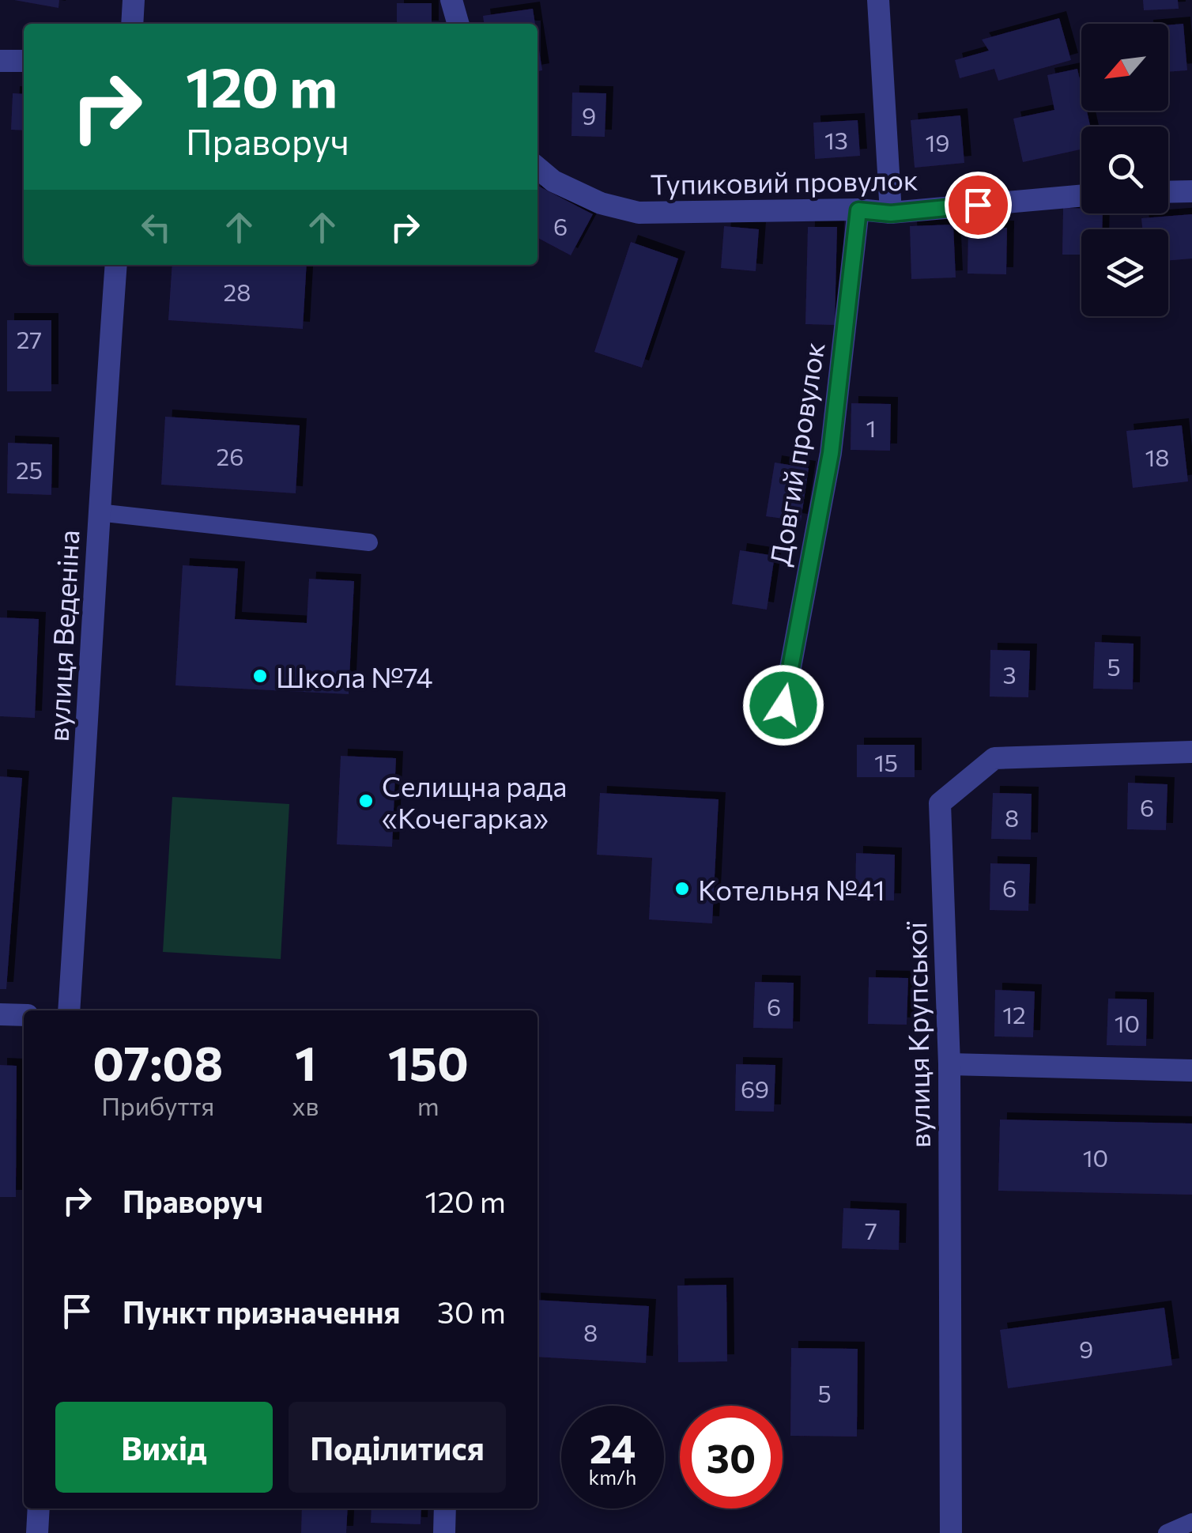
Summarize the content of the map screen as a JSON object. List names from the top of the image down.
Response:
{
  "streets": {
    "street": [
      "Тупиковий провулок",
      "Довгий провулок",
      "вулиця Веденіна",
      "вулиця Крупської"
    ]
  },
  "crossings": [
    ["Тупиковий провулок", "Довгий провулок"]
  ],
  "places": ["Школа №74", "Селищна рада «Кочегарка»", "Котельня №41"],
  "house_numbers": [
    "9",
    "13",
    "19",
    "6",
    "28",
    "27",
    "1",
    "26",
    "18",
    "25",
    "5",
    "3",
    "15",
    "6",
    "8",
    "6",
    "6",
    "12",
    "10",
    "69",
    "10",
    "7",
    "8",
    "9",
    "5"
  ],
  "north": "bottom left",
  "page": {
    "turn": ["120 m", "Праворуч"],
    "eta": [
      "07:08",
      "Прибуття",
      "1",
      "хв",
      "150",
      "m"
    ],
    "list": [
      {
        "name": "Праворуч",
        "value": "120 m"
      },
      {
        "name": "Пункт призначення",
        "value": "30 m"
      }
    ],
    "buttons": ["Вихід", "Поділитися"],
    "speed": "24 km/h",
    "limit": "30"
  }
}
